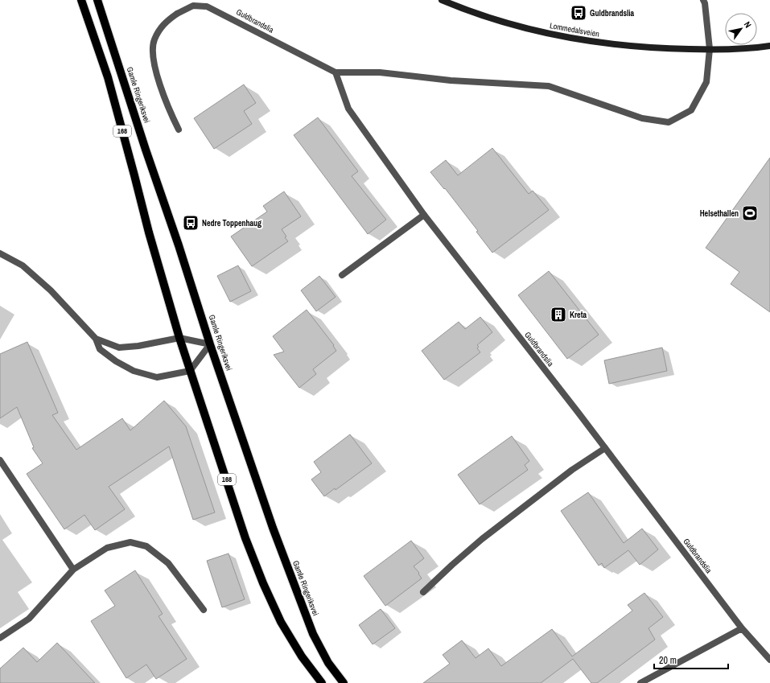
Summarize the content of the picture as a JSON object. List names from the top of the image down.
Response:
{
  "streets": {
    "main road": ["Lommedalsveien", "Gamle Ringeriksvei", "168"],
    "street": ["Guldbrandslia"]
  },
  "crossings": [
    ["Guldbrandslia", "Lommedalsveien"]
  ],
  "places": {
    "bus stop": ["Guldbrandslia", "Nedre Toppenhaug"],
    "sports": ["Helsethallen"],
    "building": ["Kreta"]
  },
  "scale_bar": "20 m",
  "north": "top right"
}
